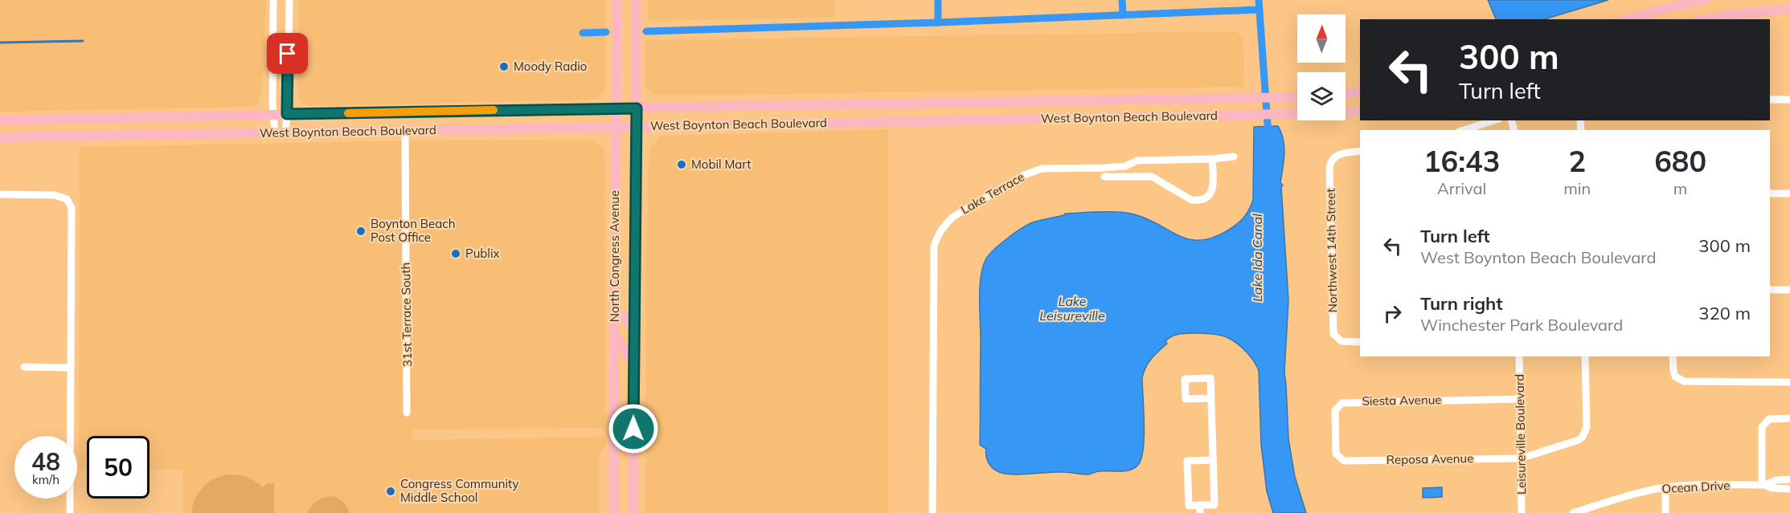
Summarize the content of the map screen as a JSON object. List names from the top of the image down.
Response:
{
  "streets": {
    "main road": ["West Boynton Beach Boulevard", "North Congress Avenue"],
    "street": [
      "Lake Terrace",
      "Northwest 14th Street",
      "31st Terrace South",
      "Siesta Avenue",
      "Leisureville Boulevard",
      "Reposa Avenue",
      "Ocean Drive"
    ]
  },
  "crossings": [
    ["West Boynton Beach Boulevard", "North Congress Avenue"],
    ["West Boynton Beach Boulevard", "31st Terrace South"],
    ["Siesta Avenue", "Leisureville Boulevard"],
    ["Siesta Avenue", "Reposa Avenue"],
    ["Leisureville Boulevard", "Reposa Avenue"]
  ],
  "water": ["Lake Ida Canal", "Lake Leisureville"],
  "places": [
    "Moody Radio",
    "Mobil Mart",
    "Boynton Beach Post Office",
    "Publix",
    "Congress Community Middle School"
  ],
  "north": "top",
  "page": {
    "turn": ["300 m", "Turn left"],
    "eta": [
      "16:43",
      "Arrival",
      "2",
      "min",
      "680",
      "m"
    ],
    "list": [
      {
        "name": "Turn left",
        "note": "West Boynton Beach Boulevard",
        "value": "300 m"
      },
      {
        "name": "Turn right",
        "note": "Winchester Park Boulevard",
        "value": "320 m"
      }
    ],
    "speed": "48 km/h",
    "limit": "50"
  }
}
